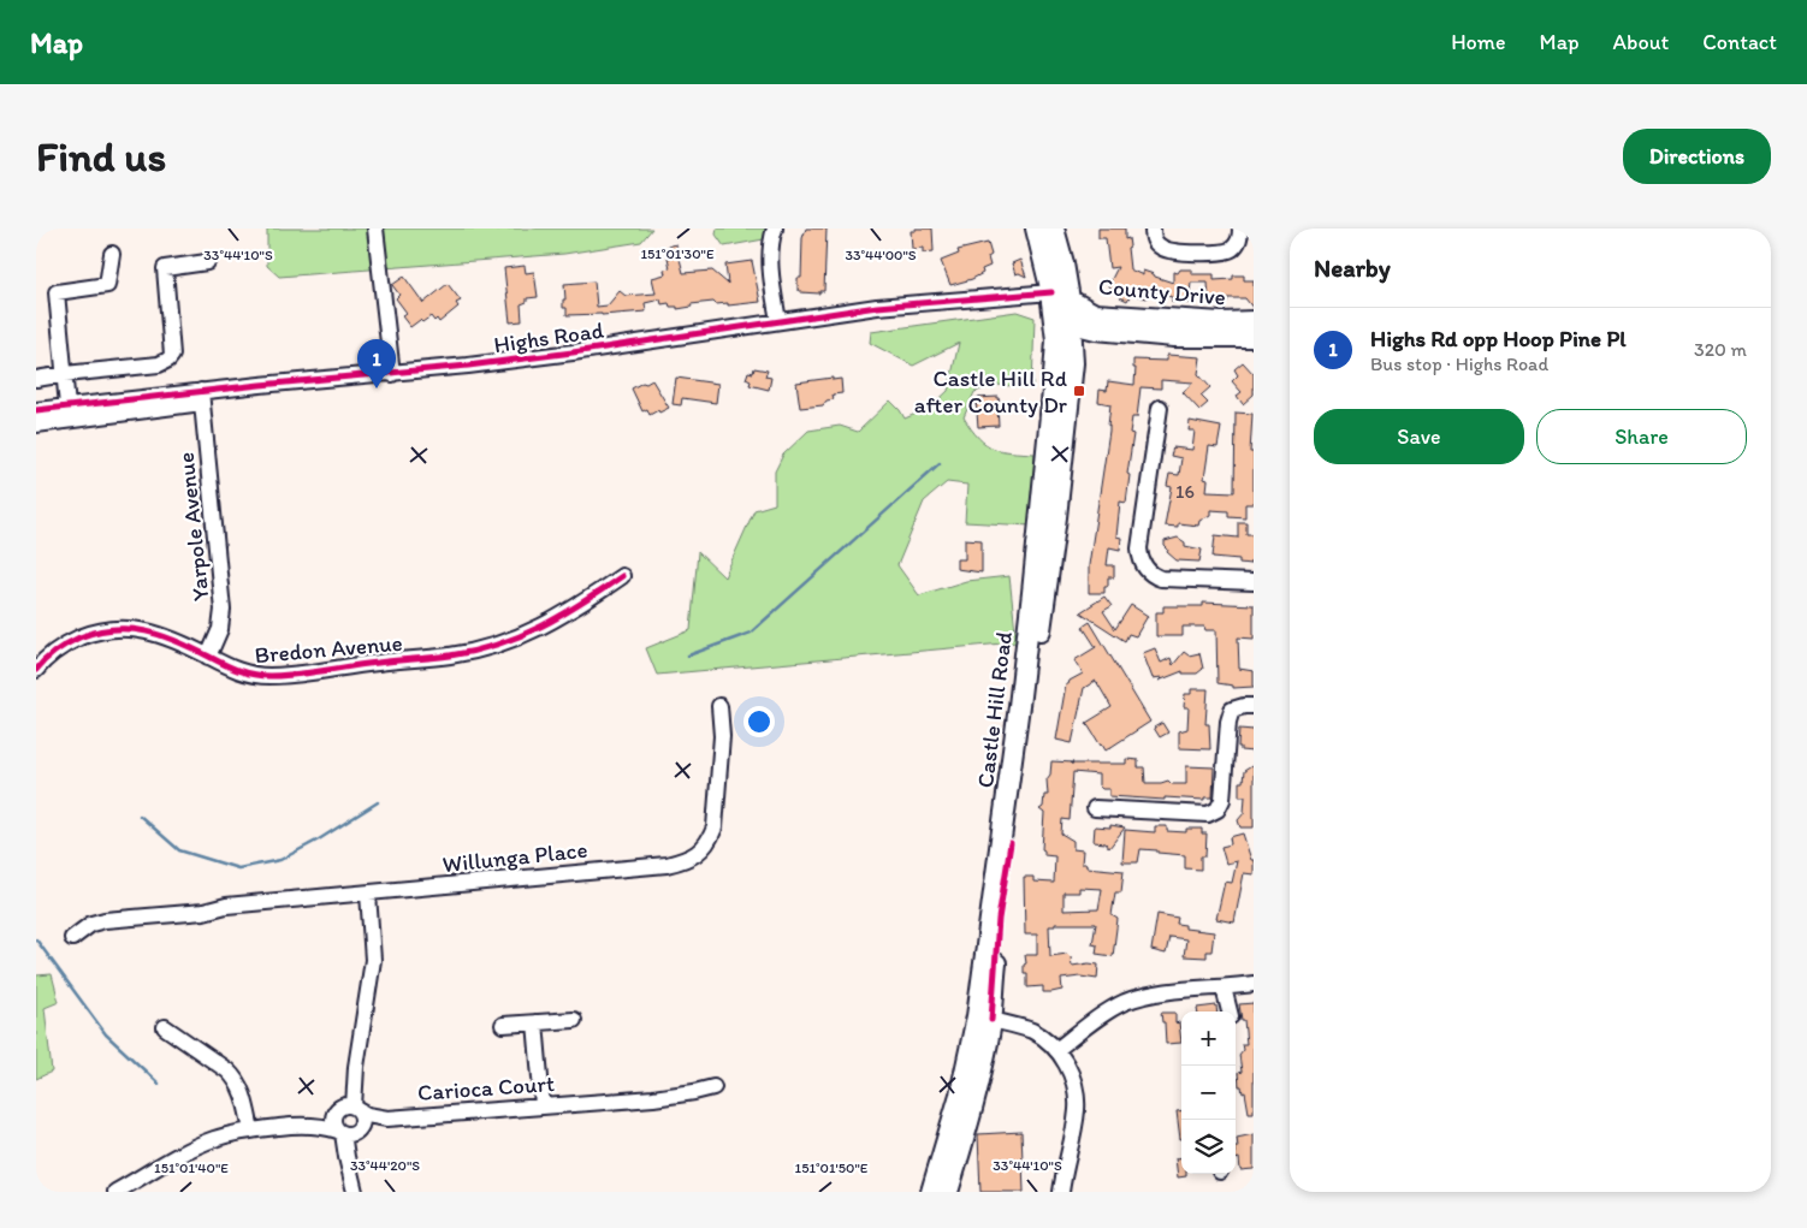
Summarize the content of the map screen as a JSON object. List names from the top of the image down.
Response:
{
  "streets": {
    "main road": ["County Drive", "Castle Hill Road"],
    "street": [
      "Highs Road",
      "Yarpole Avenue",
      "Bredon Avenue",
      "Willunga Place",
      "Carioca Court"
    ]
  },
  "crossings": [
    ["County Drive", "Highs Road"],
    ["County Drive", "Castle Hill Road"],
    ["Highs Road", "Yarpole Avenue"],
    ["Highs Road", "Castle Hill Road"],
    ["Yarpole Avenue", "Bredon Avenue"]
  ],
  "places": {
    "transit": ["Castle Hill Rd after County Dr"]
  },
  "house_numbers": ["16"],
  "page": {
    "header": "Map",
    "nav": [
      "Home",
      "Map",
      "About",
      "Contact"
    ],
    "buttons": [
      "Directions",
      ["Save", "Share"]
    ],
    "title": "Find us",
    "heading": "Nearby",
    "list": [
      {
        "mark": "1",
        "name": "Highs Rd opp Hoop Pine Pl",
        "note": "Bus stop · Highs Road",
        "value": "320 m"
      }
    ],
    "pins": "1",
    "map_buttons": ["+", "−"]
  },
  "coordinates": [
    "151°01'30\"E",
    "33°44'10\"S",
    "33°44'00\"S",
    "33°44'20\"S",
    "151°01'40\"E",
    "151°01'50\"E"
  ]
}
